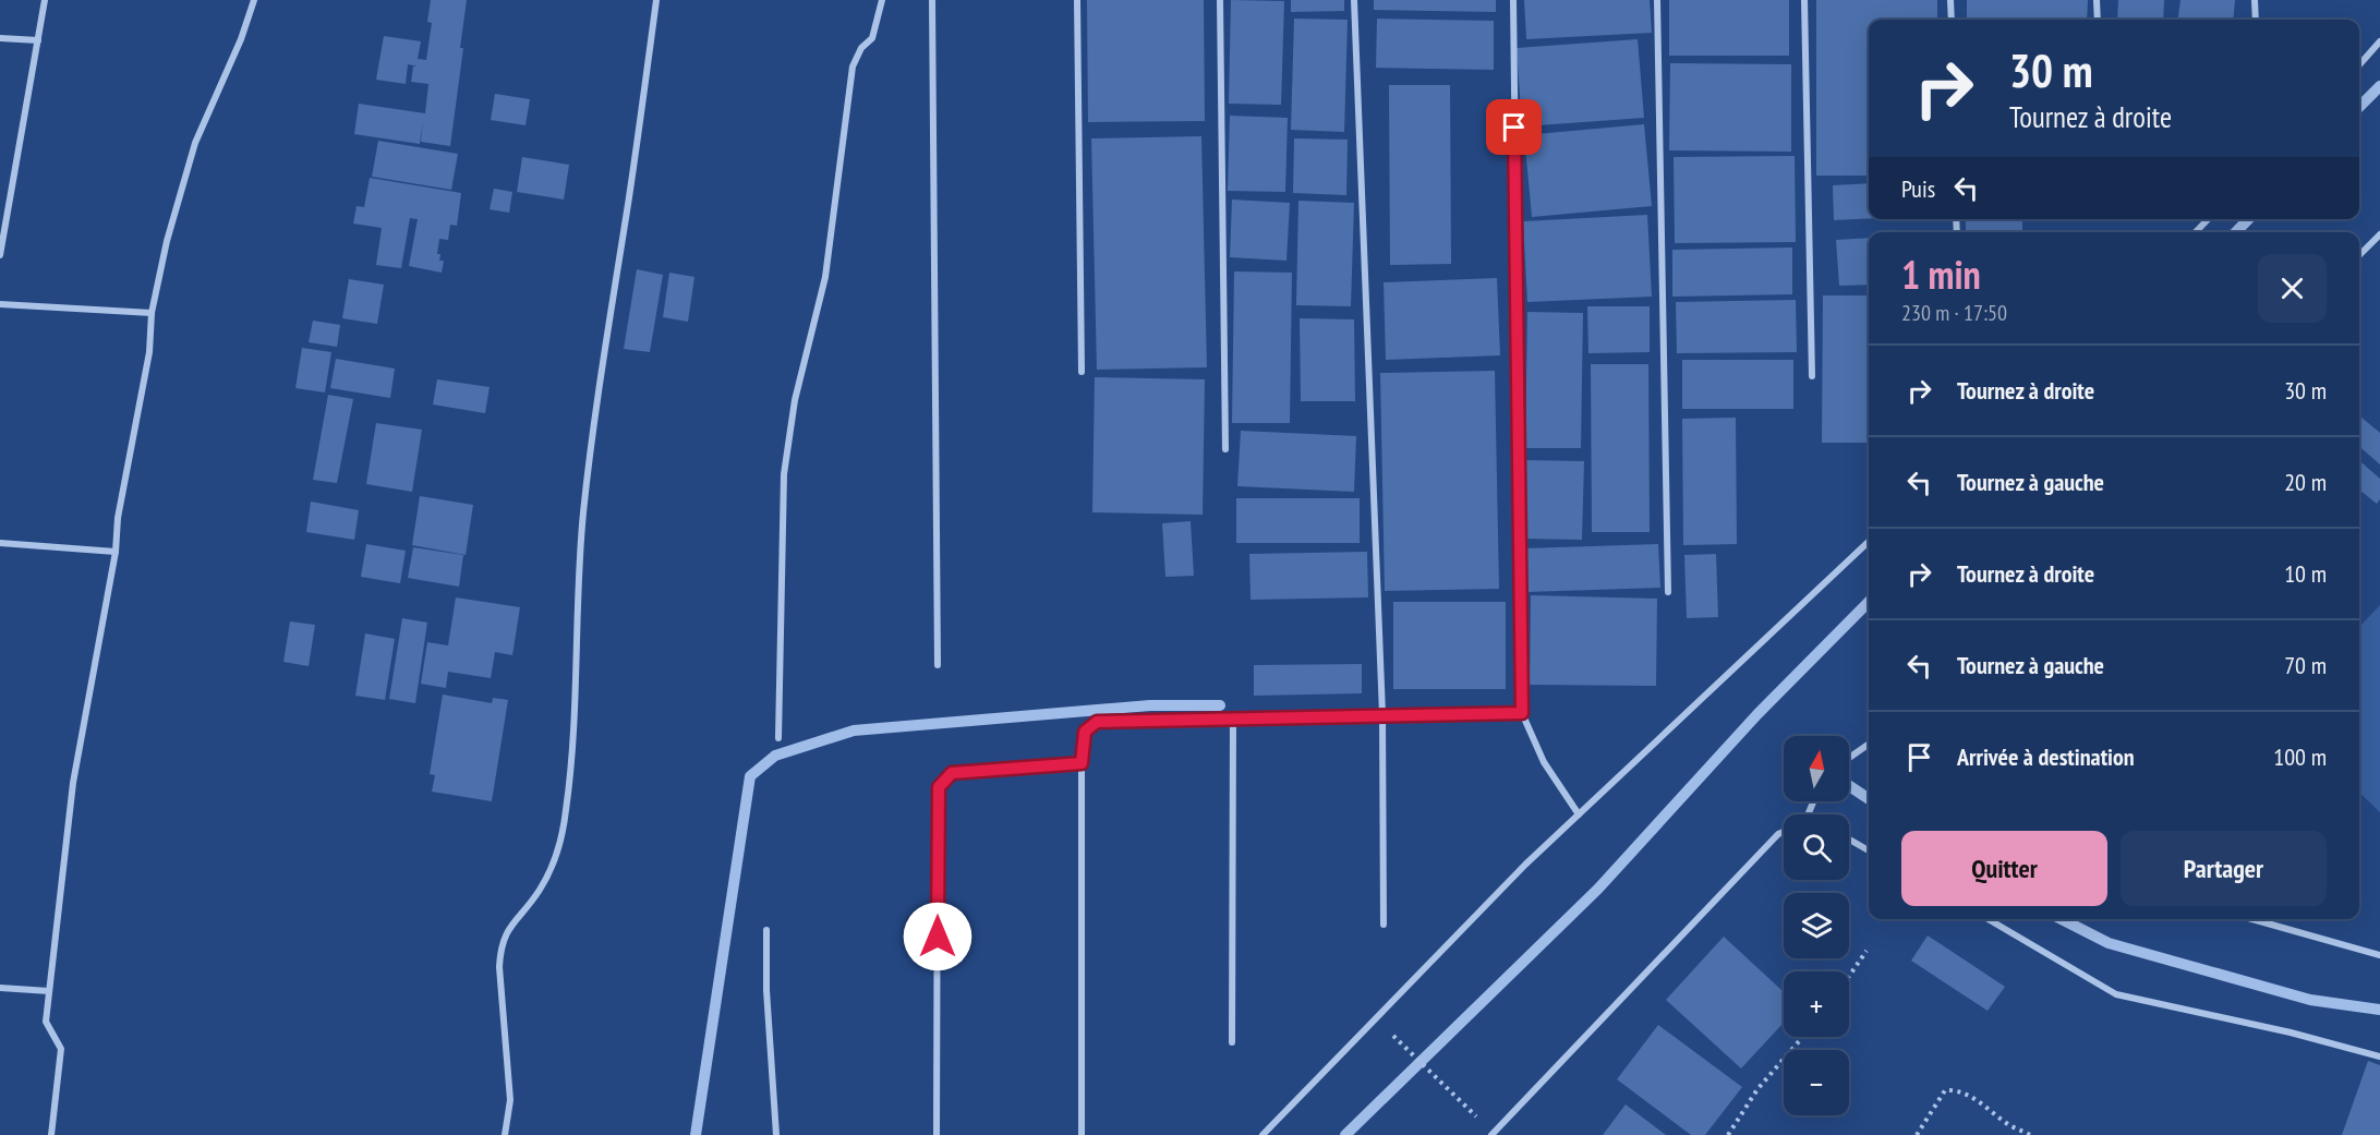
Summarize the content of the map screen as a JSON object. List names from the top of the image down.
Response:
{
  "north": "top",
  "page": {
    "turn": ["30 m", "Tournez à droite"],
    "then": "Puis",
    "heading": ["1 min", "230 m · 17:50"],
    "list": [
      {
        "name": "Tournez à droite",
        "value": "30 m"
      },
      {
        "name": "Tournez à gauche",
        "value": "20 m"
      },
      {
        "name": "Tournez à droite",
        "value": "10 m"
      },
      {
        "name": "Tournez à gauche",
        "value": "70 m"
      },
      {
        "name": "Arrivée à destination",
        "value": "100 m"
      }
    ],
    "map_buttons": ["+", "−"],
    "buttons": ["Quitter", "Partager"]
  }
}
